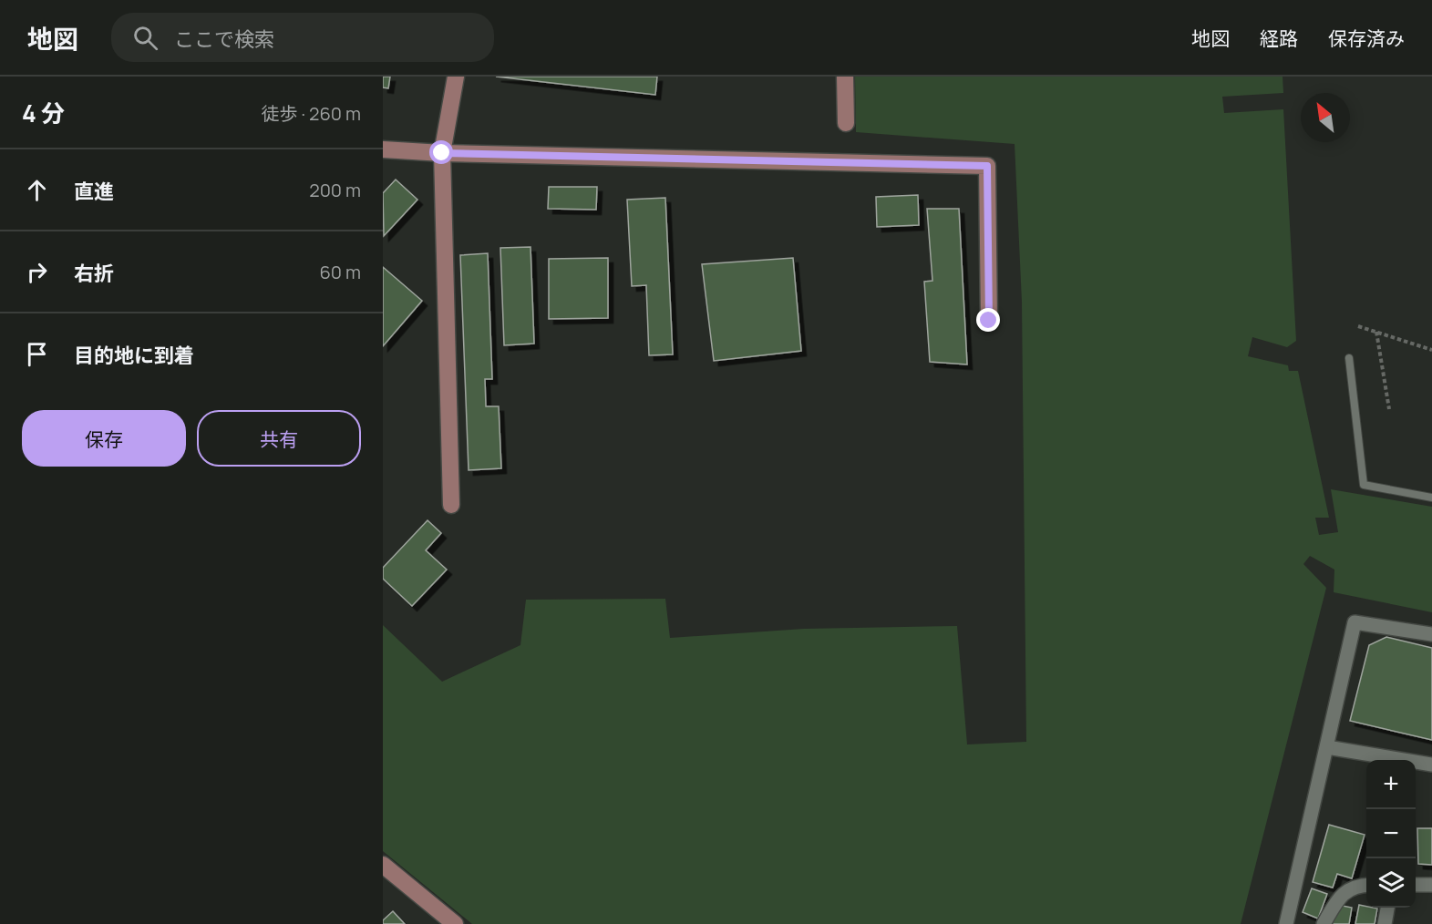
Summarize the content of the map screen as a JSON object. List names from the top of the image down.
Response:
{
  "north": "top left",
  "page": {
    "header": "地図",
    "search": "ここで検索",
    "nav": ["地図", "経路", "保存済み"],
    "heading": ["4 分", "徒歩 · 260 m"],
    "list": [
      ["直進", "200 m"],
      ["右折", "60 m"],
      "目的地に到着"
    ],
    "buttons": ["保存", "共有"],
    "map_buttons": ["+", "−"]
  }
}
